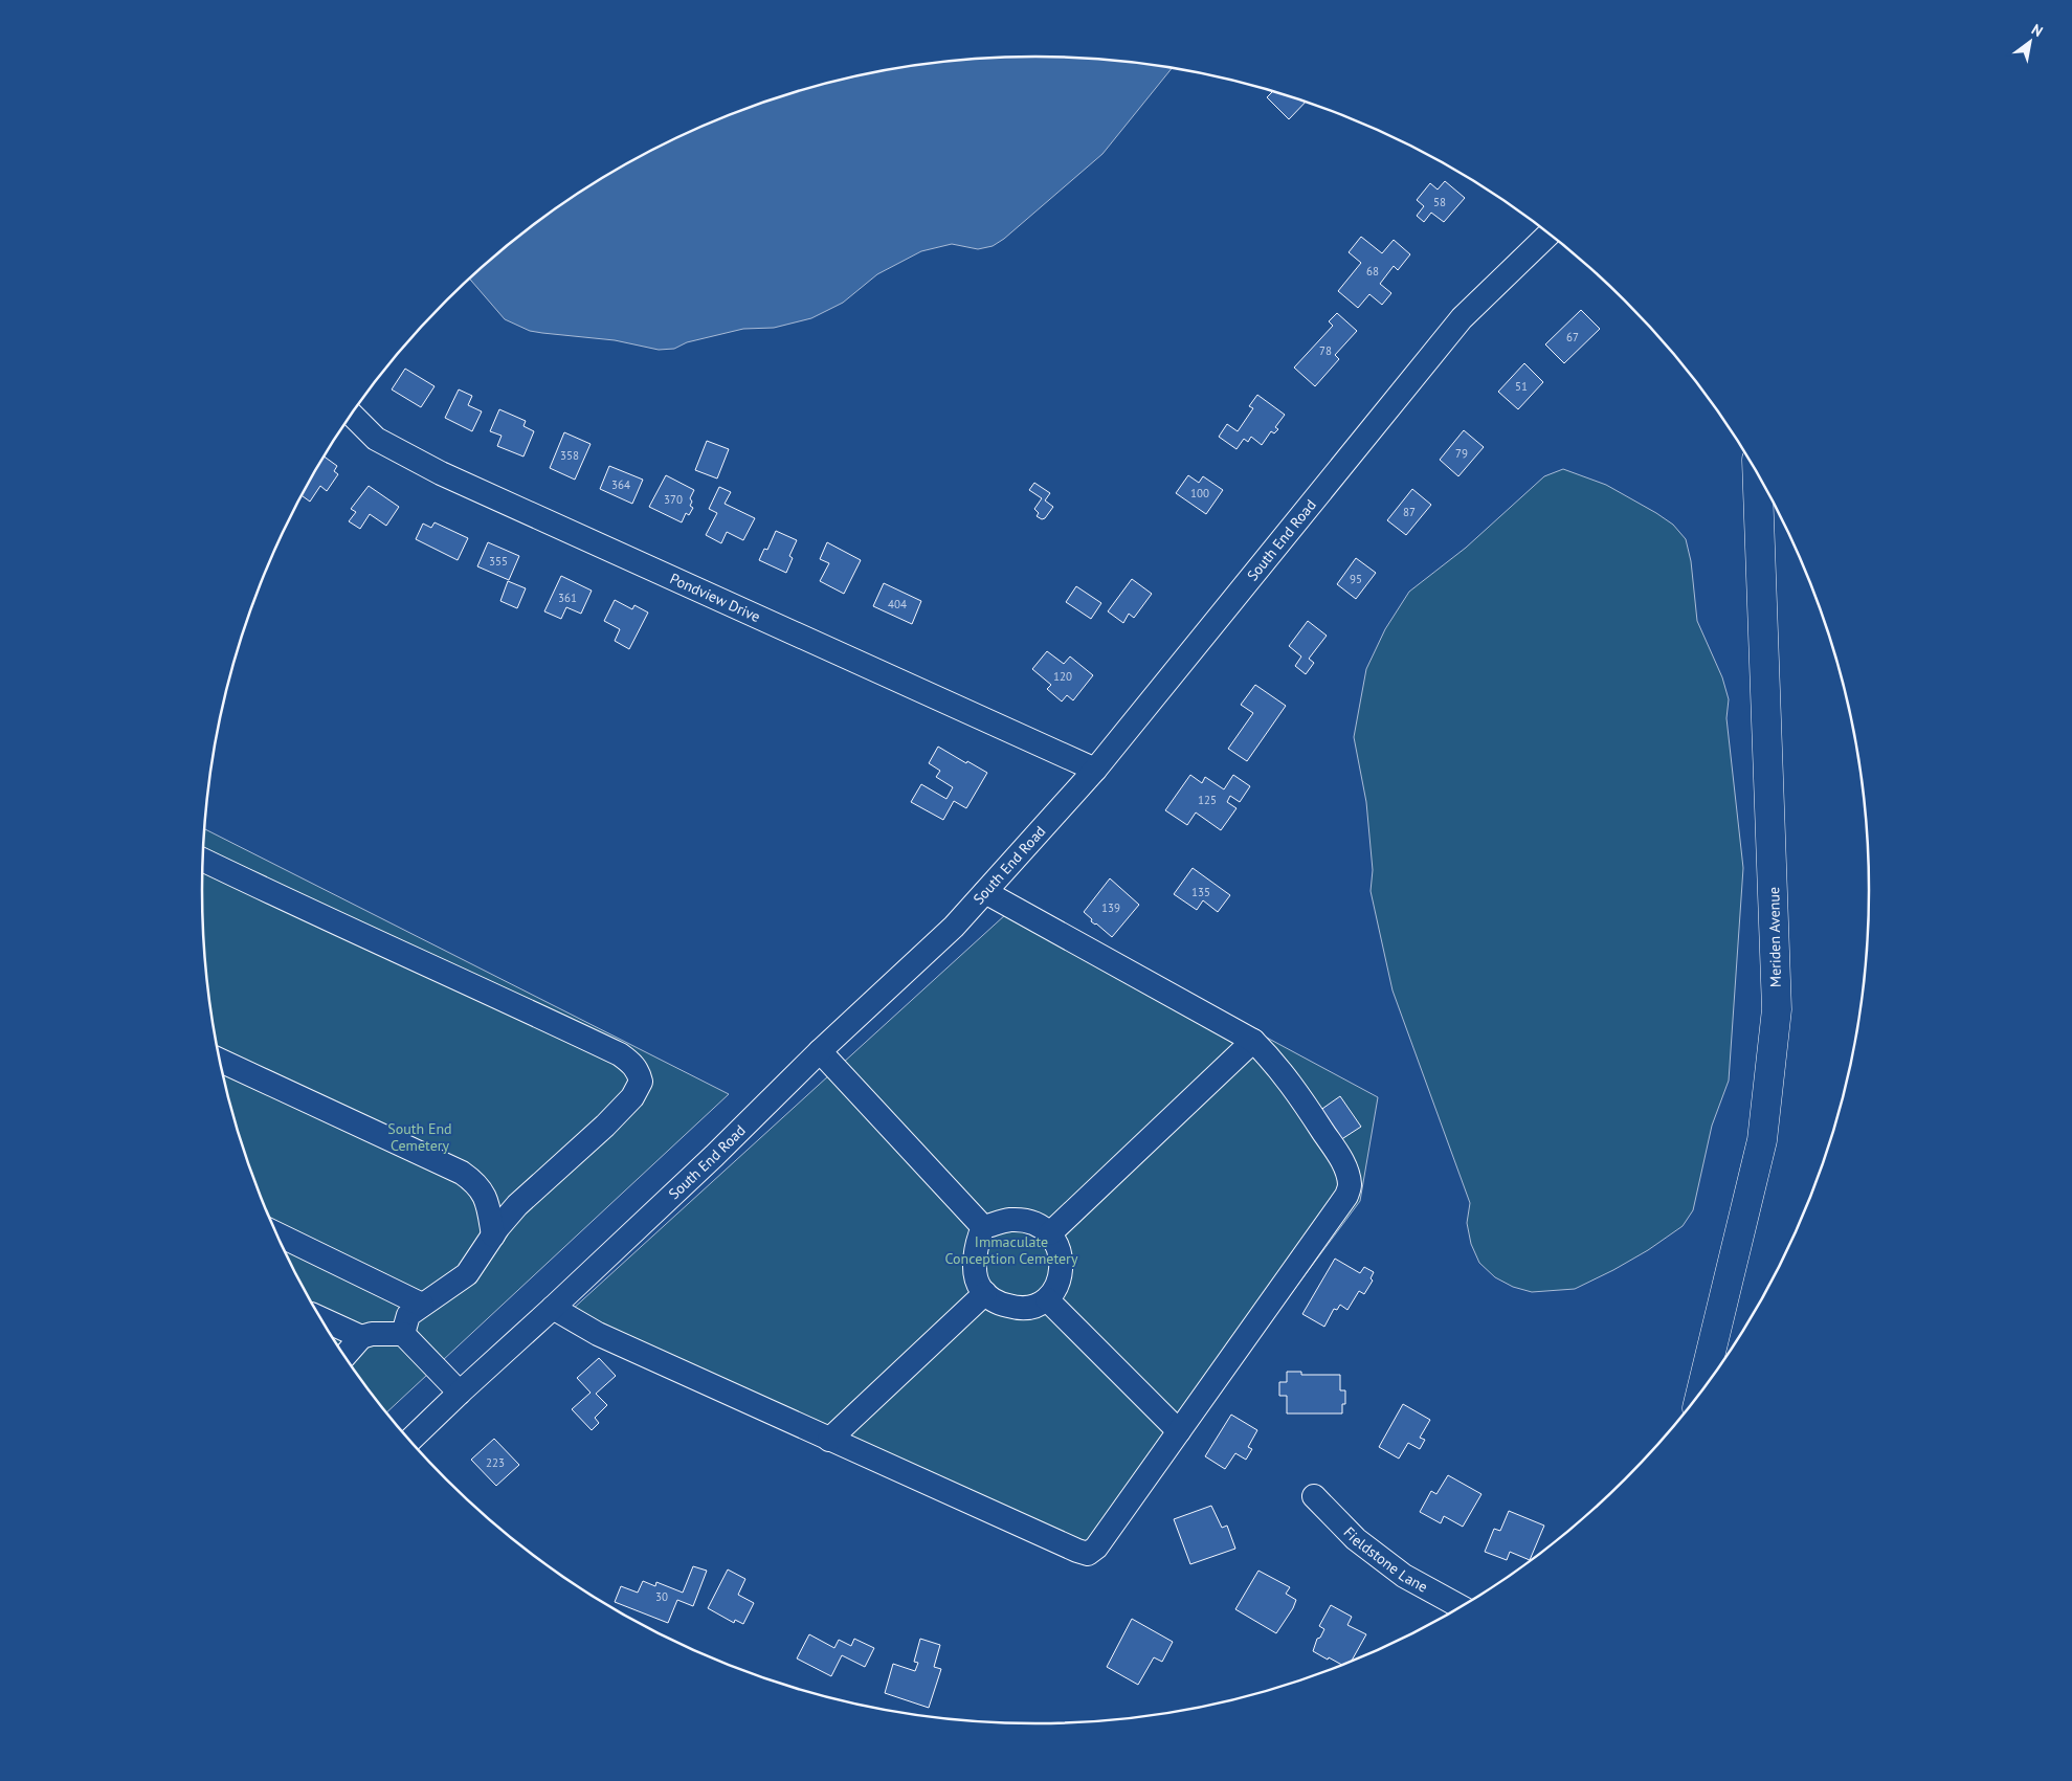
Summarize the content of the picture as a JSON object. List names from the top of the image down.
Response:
{
  "streets": {
    "main road": ["Meriden Avenue"],
    "street": ["South End Road", "Pondview Drive", "Fieldstone Lane"]
  },
  "crossings": [
    ["South End Road", "Pondview Drive"]
  ],
  "parks": ["South End Cemetery", "Immaculate Conception Cemetery"],
  "house_numbers": [
    "58",
    "68",
    "67",
    "78",
    "51",
    "79",
    "358",
    "364",
    "100",
    "370",
    "87",
    "355",
    "95",
    "361",
    "404",
    "120",
    "125",
    "135",
    "139",
    "223",
    "30"
  ],
  "north": "top right"
}
